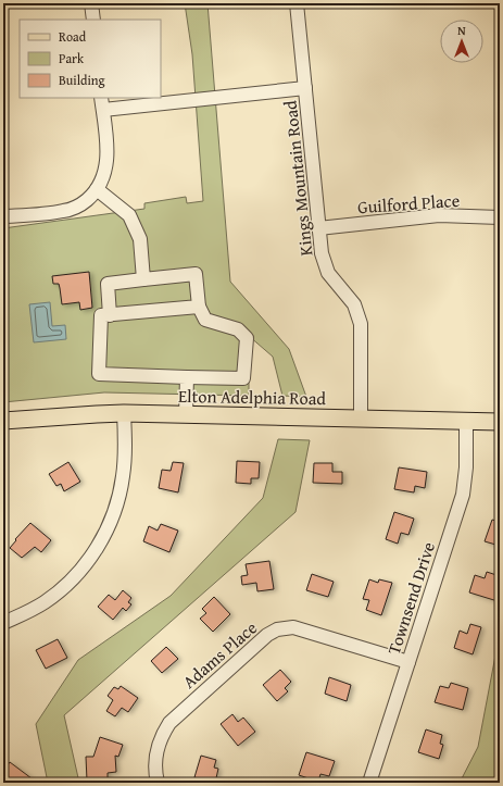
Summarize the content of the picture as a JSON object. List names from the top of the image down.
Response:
{
  "streets": {
    "main road": ["Elton Adelphia Road"],
    "street": [
      "Kings Mountain Road",
      "Guilford Place",
      "Townsend Drive",
      "Adams Place"
    ]
  },
  "crossings": [
    ["Kings Mountain Road", "Guilford Place"],
    ["Kings Mountain Road", "Elton Adelphia Road"],
    ["Elton Adelphia Road", "Townsend Drive"],
    ["Townsend Drive", "Adams Place"]
  ],
  "legend": ["Road", "Park", "Building"],
  "north": "top"
}
